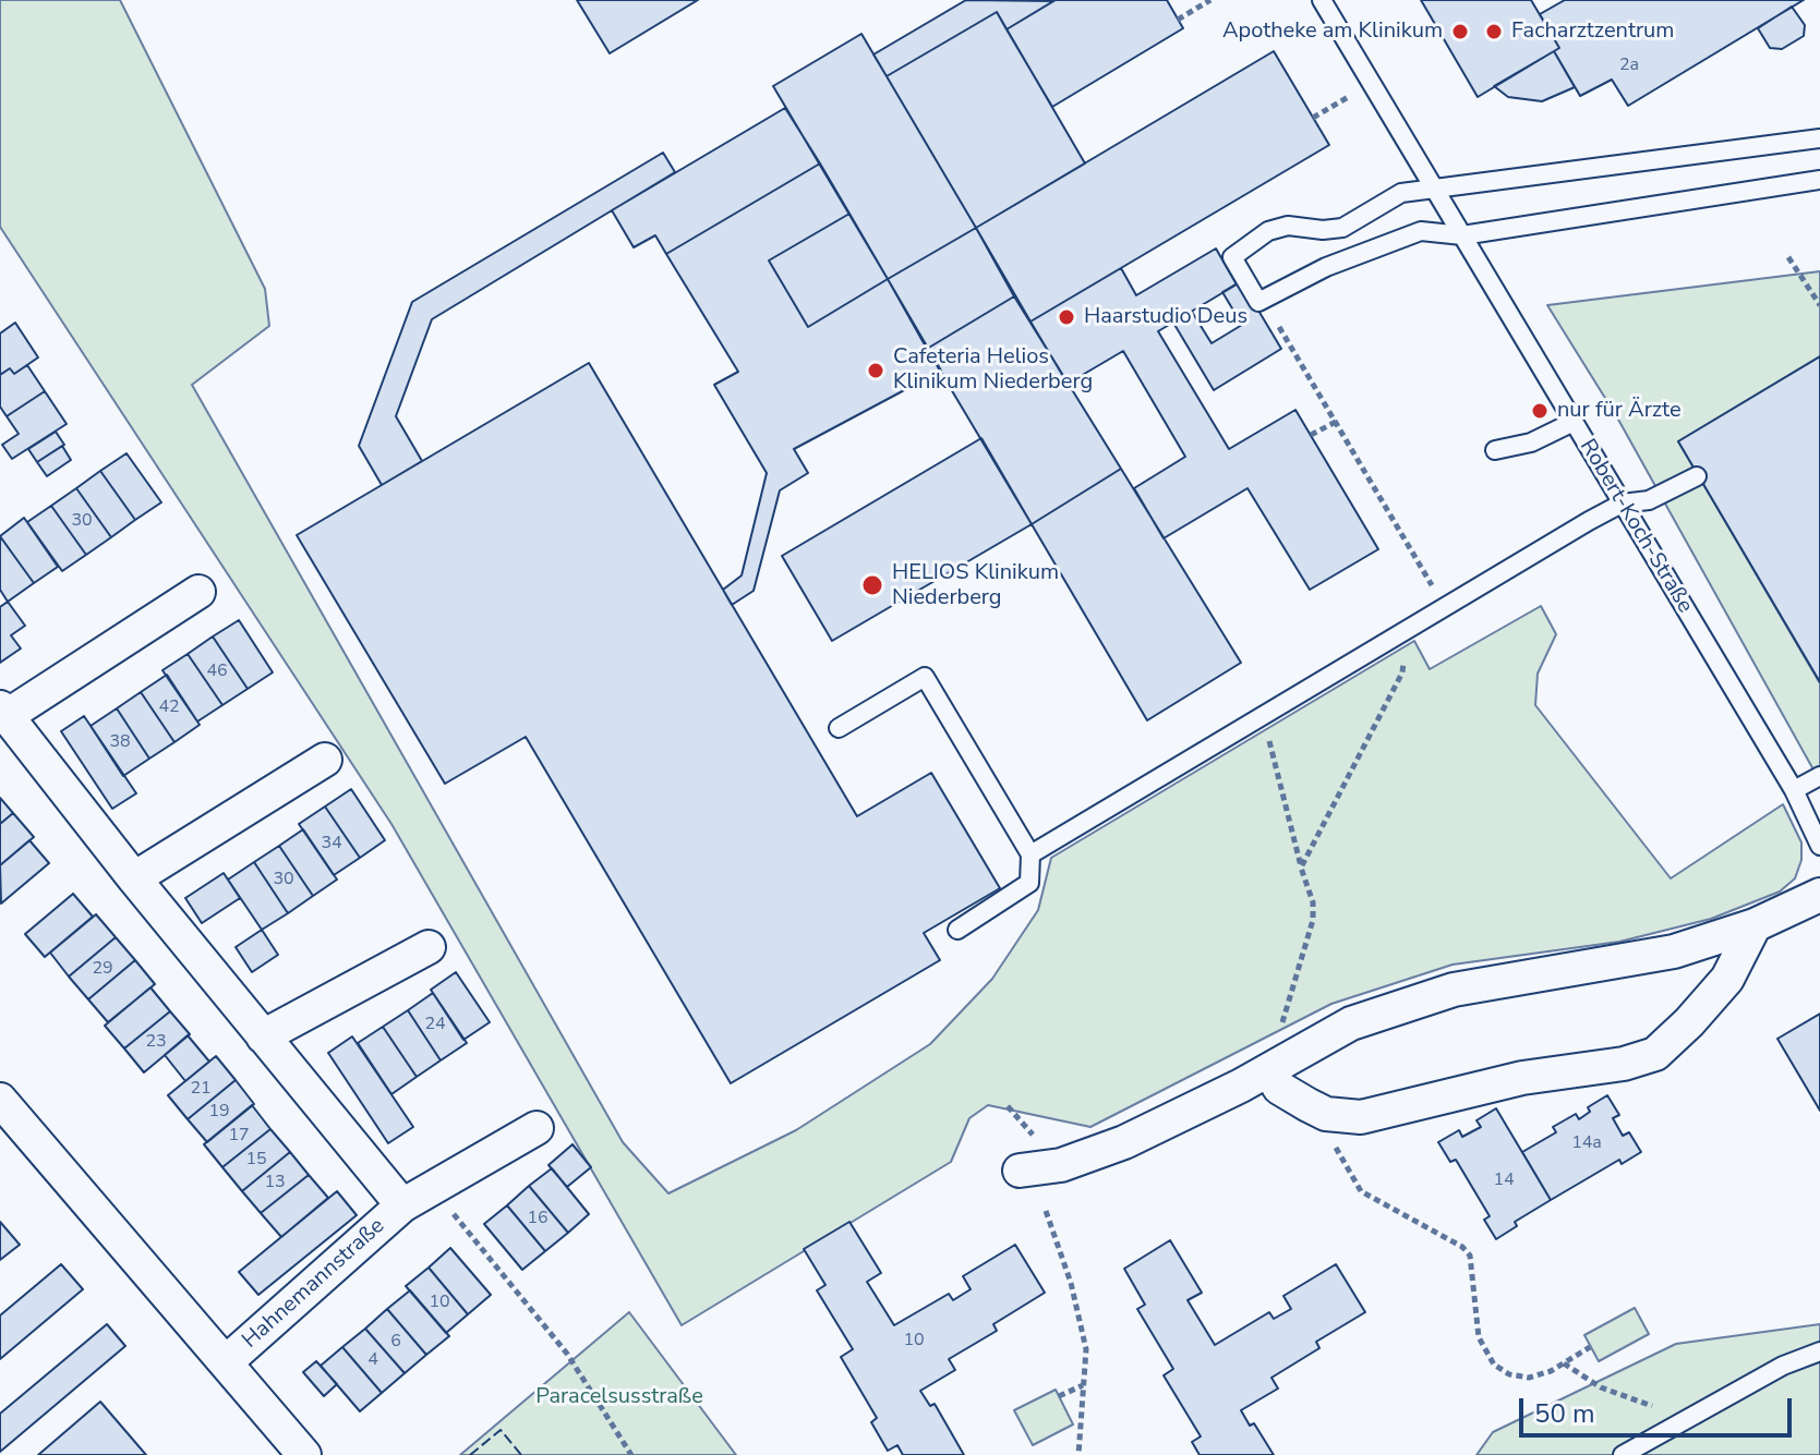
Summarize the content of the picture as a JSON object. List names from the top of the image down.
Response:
{
  "streets": {
    "street": ["Hahnemannstraße"],
    "lane": ["Robert-Koch-Straße"]
  },
  "parks": ["Paracelsusstraße"],
  "places": [
    "Apotheke am Klinikum",
    "Facharztzentrum",
    "Haarstudio Deus",
    "Cafeteria Helios Klinikum Niederberg",
    "nur für Ärzte",
    "HELIOS Klinikum Niederberg"
  ],
  "house_numbers": [
    "2a",
    "30",
    "46",
    "42",
    "38",
    "34",
    "30",
    "29",
    "24",
    "23",
    "21",
    "19",
    "17",
    "14a",
    "15",
    "14",
    "13",
    "16",
    "10",
    "10",
    "6",
    "4"
  ],
  "scale_bar": "50 m"
}
